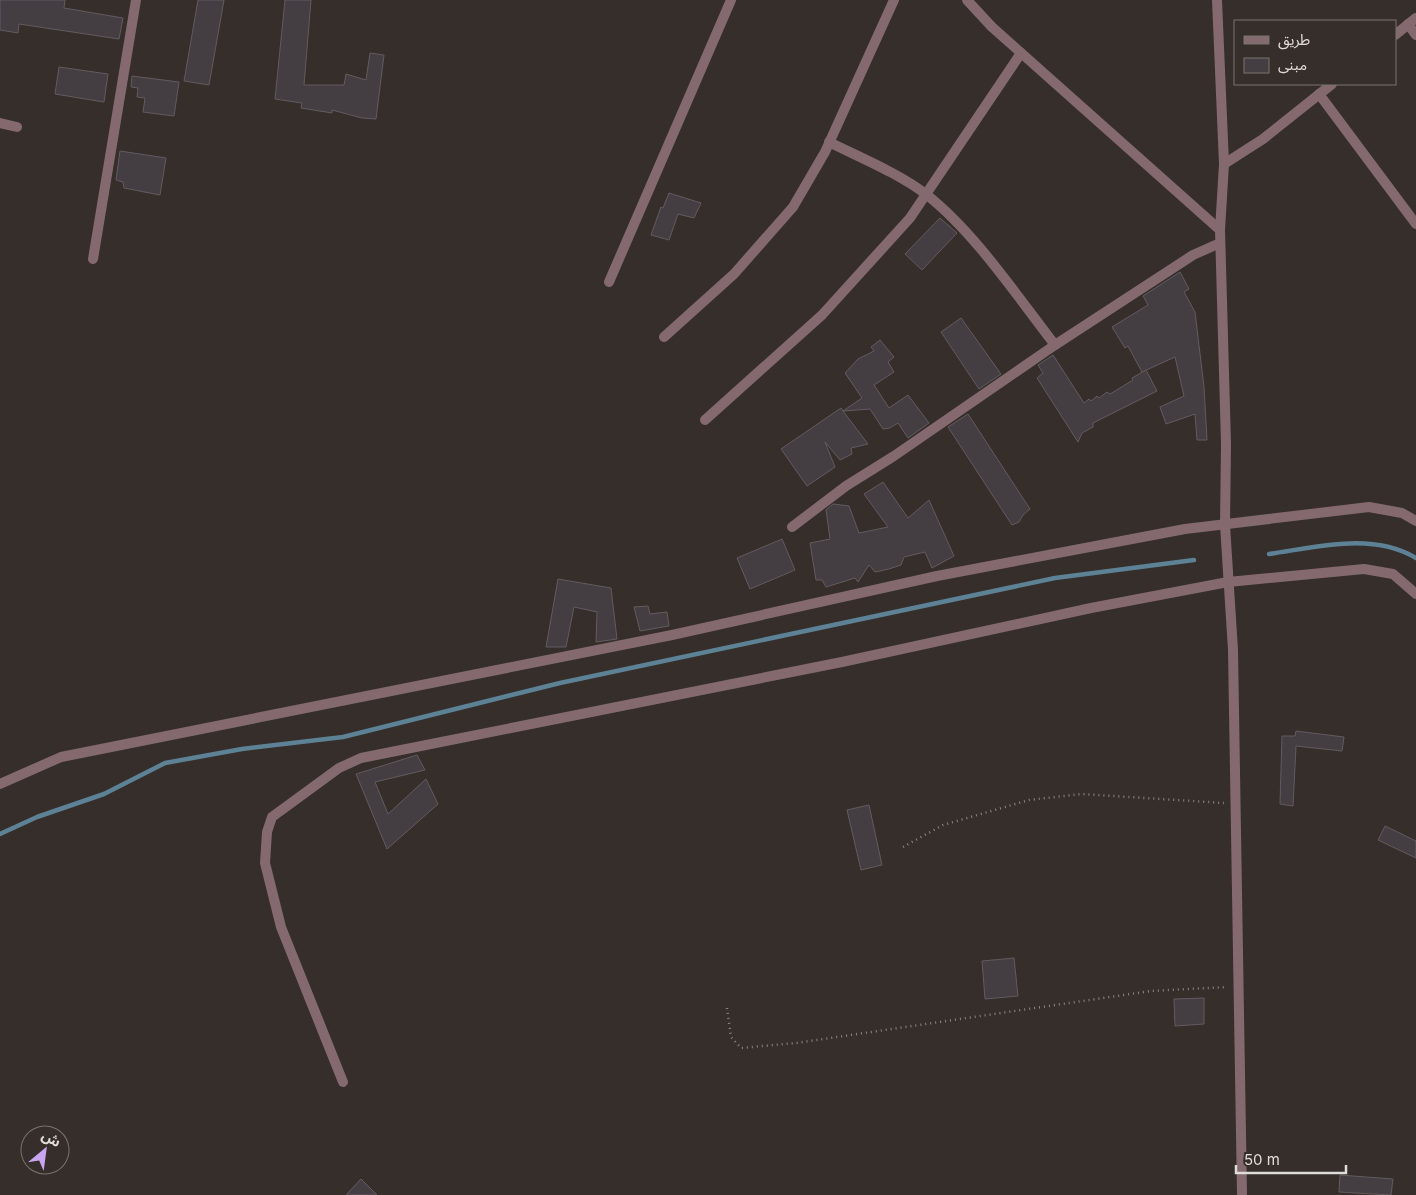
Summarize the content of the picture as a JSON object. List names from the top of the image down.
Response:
{
  "legend": ["طريق", "مبنى"],
  "scale_bar": "50 m",
  "north": "top right"
}
